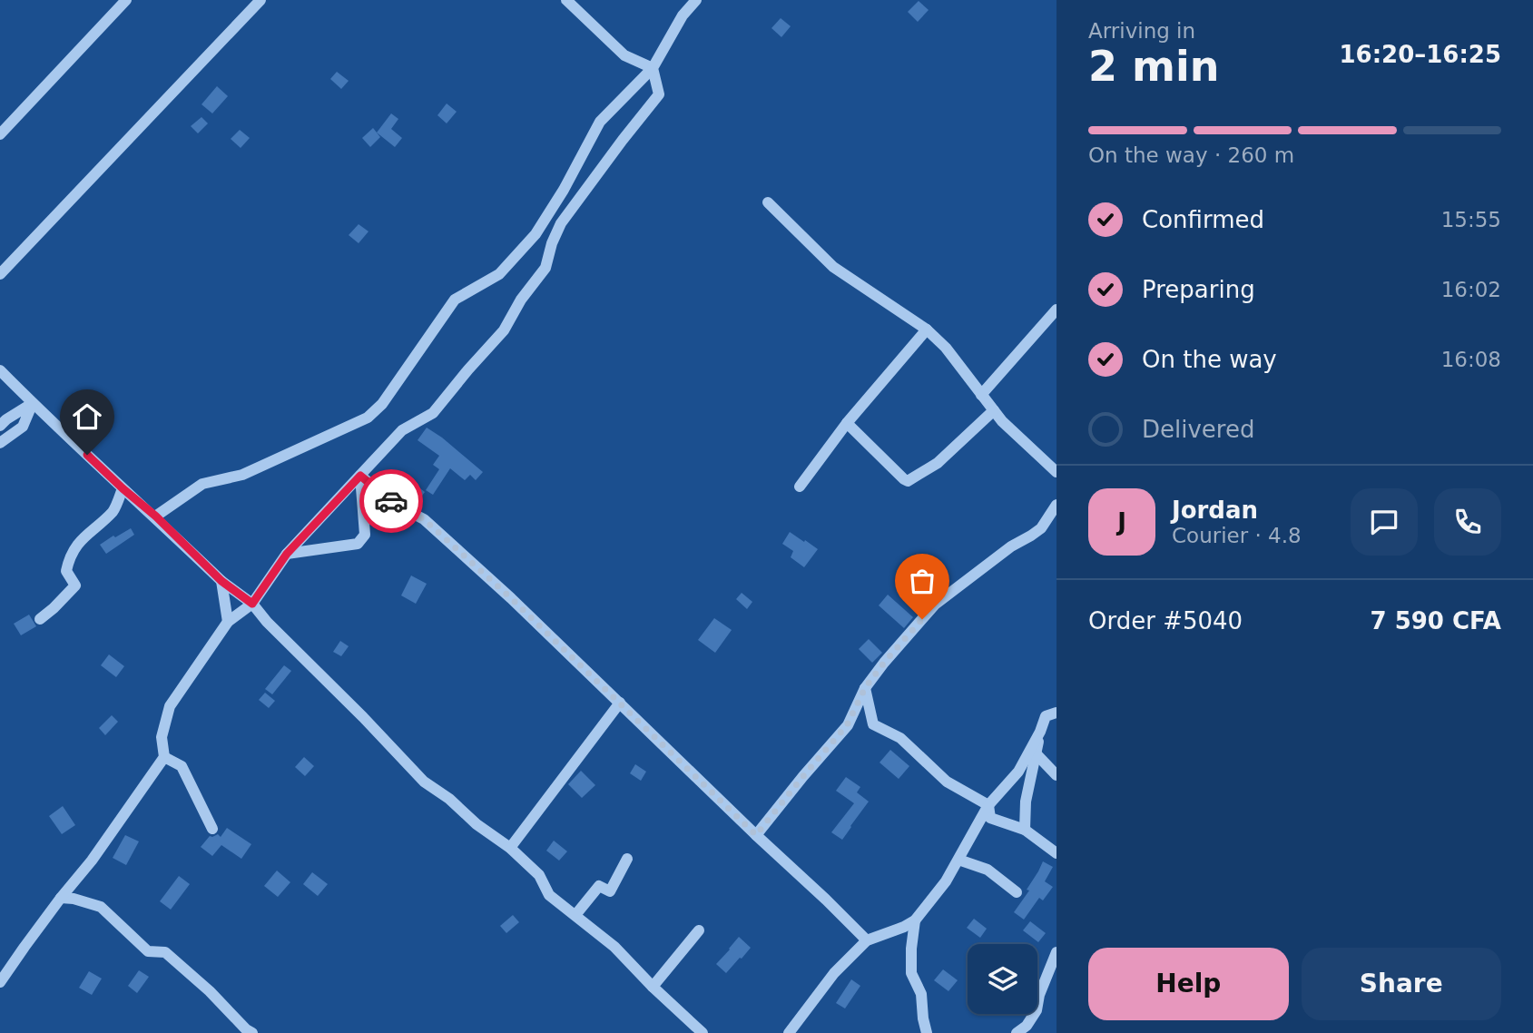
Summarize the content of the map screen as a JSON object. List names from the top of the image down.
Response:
{
  "page": {
    "heading": ["2 min", "Arriving in", "16:20–16:25"],
    "panel": [
      "Jordan",
      "Courier · 4.8",
      "Order #5040",
      "7 590 CFA"
    ],
    "bar": "On the way · 260 m",
    "list": [
      ["Confirmed", "15:55"],
      ["Preparing", "16:02"],
      ["On the way", "16:08"],
      "Delivered"
    ],
    "round": "J",
    "buttons": ["Help", "Share"]
  }
}
